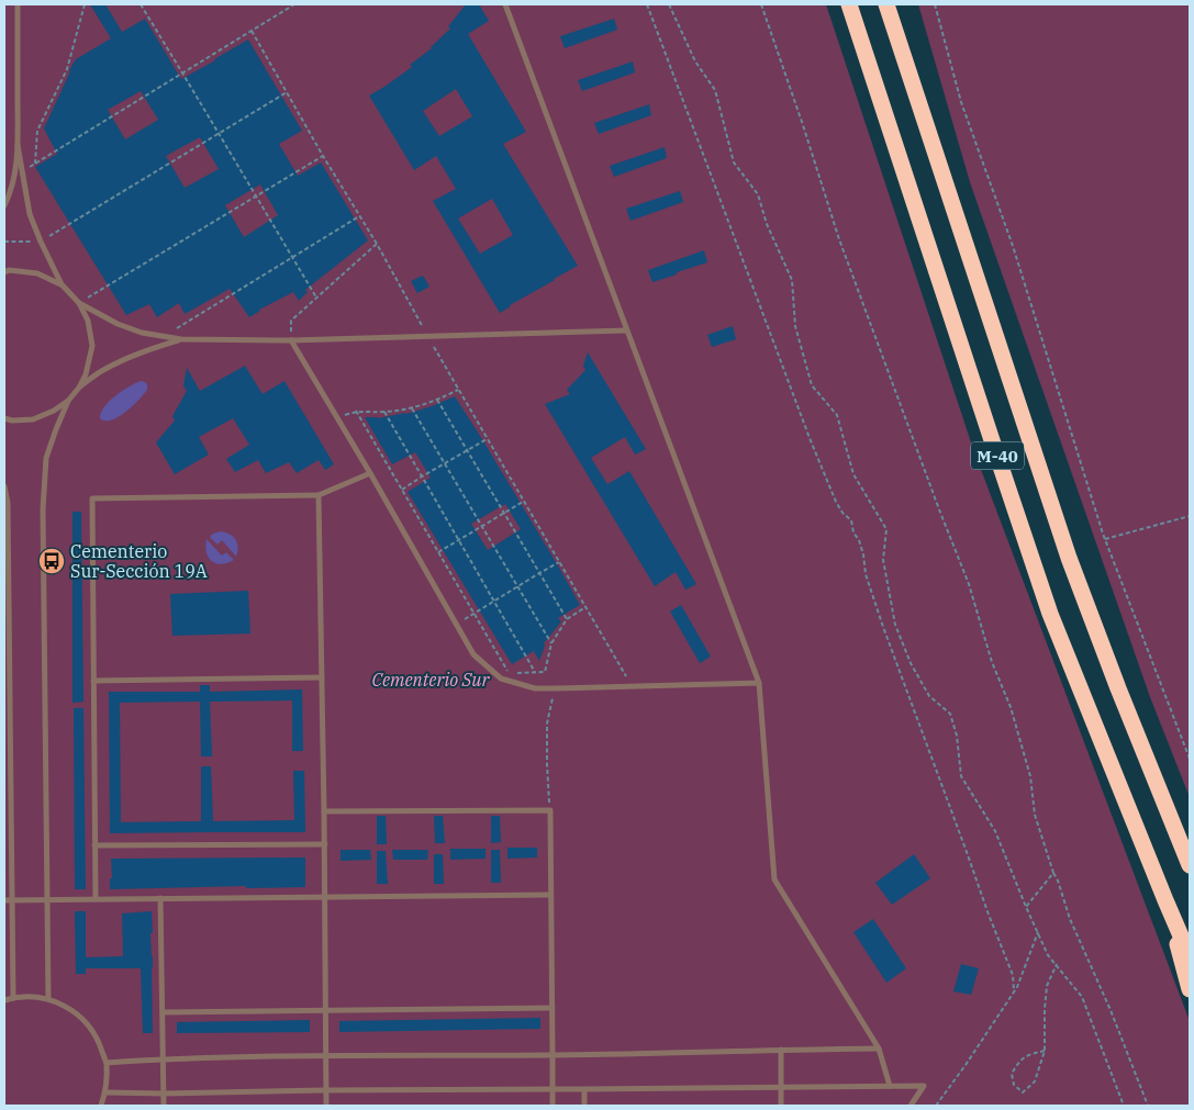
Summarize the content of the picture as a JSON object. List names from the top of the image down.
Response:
{
  "streets": {
    "highway": ["M-40"]
  },
  "parks": ["Cementerio Sur"],
  "places": {
    "bus stop": ["Cementerio Sur-Sección 19A"]
  }
}
